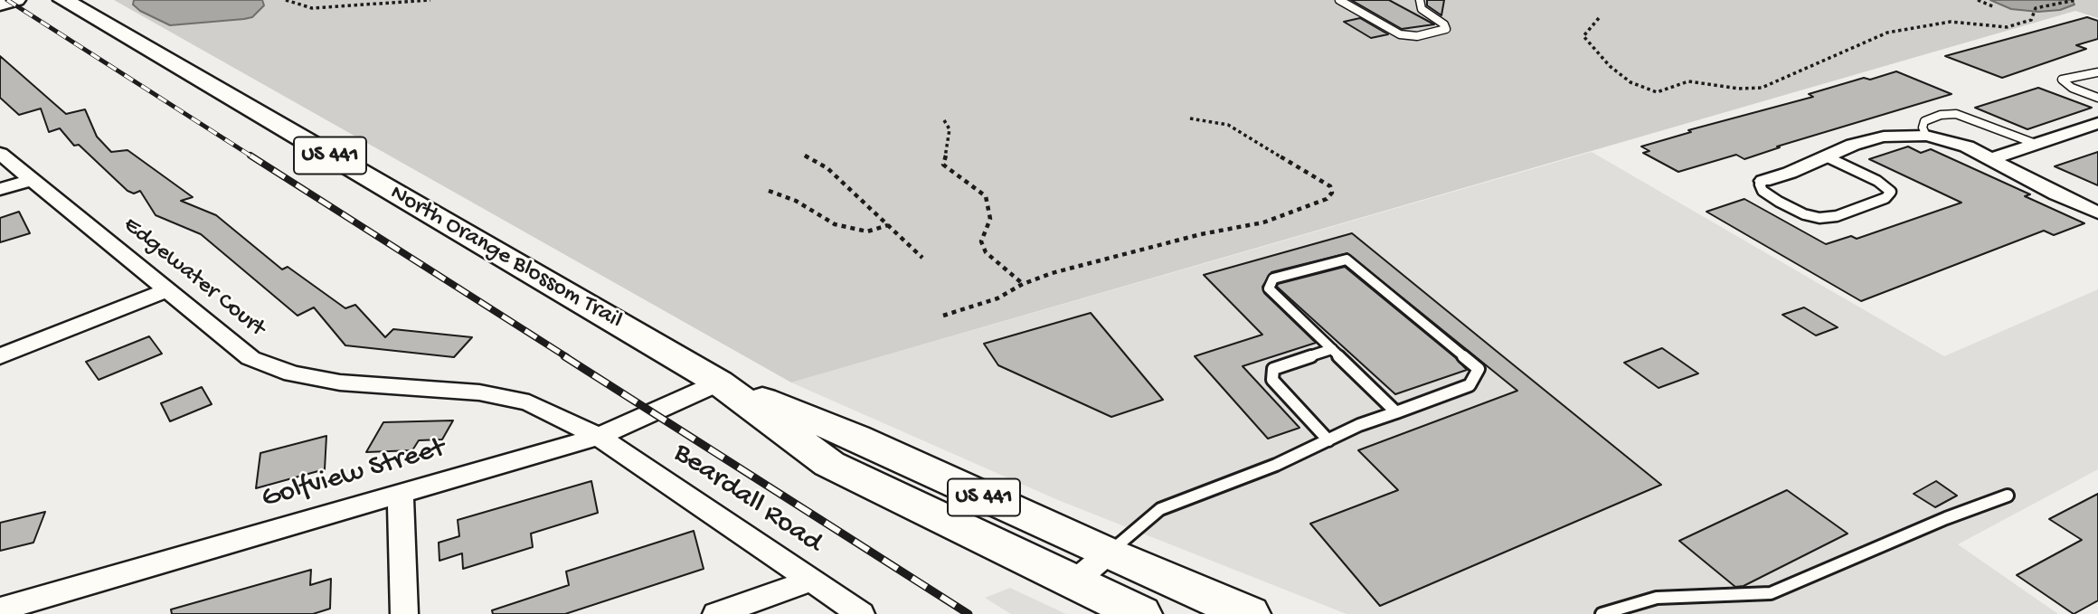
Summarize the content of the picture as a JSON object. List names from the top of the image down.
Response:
{
  "streets": {
    "main road": ["US 441", "North Orange Blossom Trail"],
    "street": ["Edgewater Court", "Golfview Street", "Beardall Road"]
  },
  "crossings": [
    ["North Orange Blossom Trail", "Golfview Street"],
    ["Edgewater Court", "Golfview Street"],
    ["Edgewater Court", "Beardall Road"],
    ["Golfview Street", "Beardall Road"]
  ]
}
